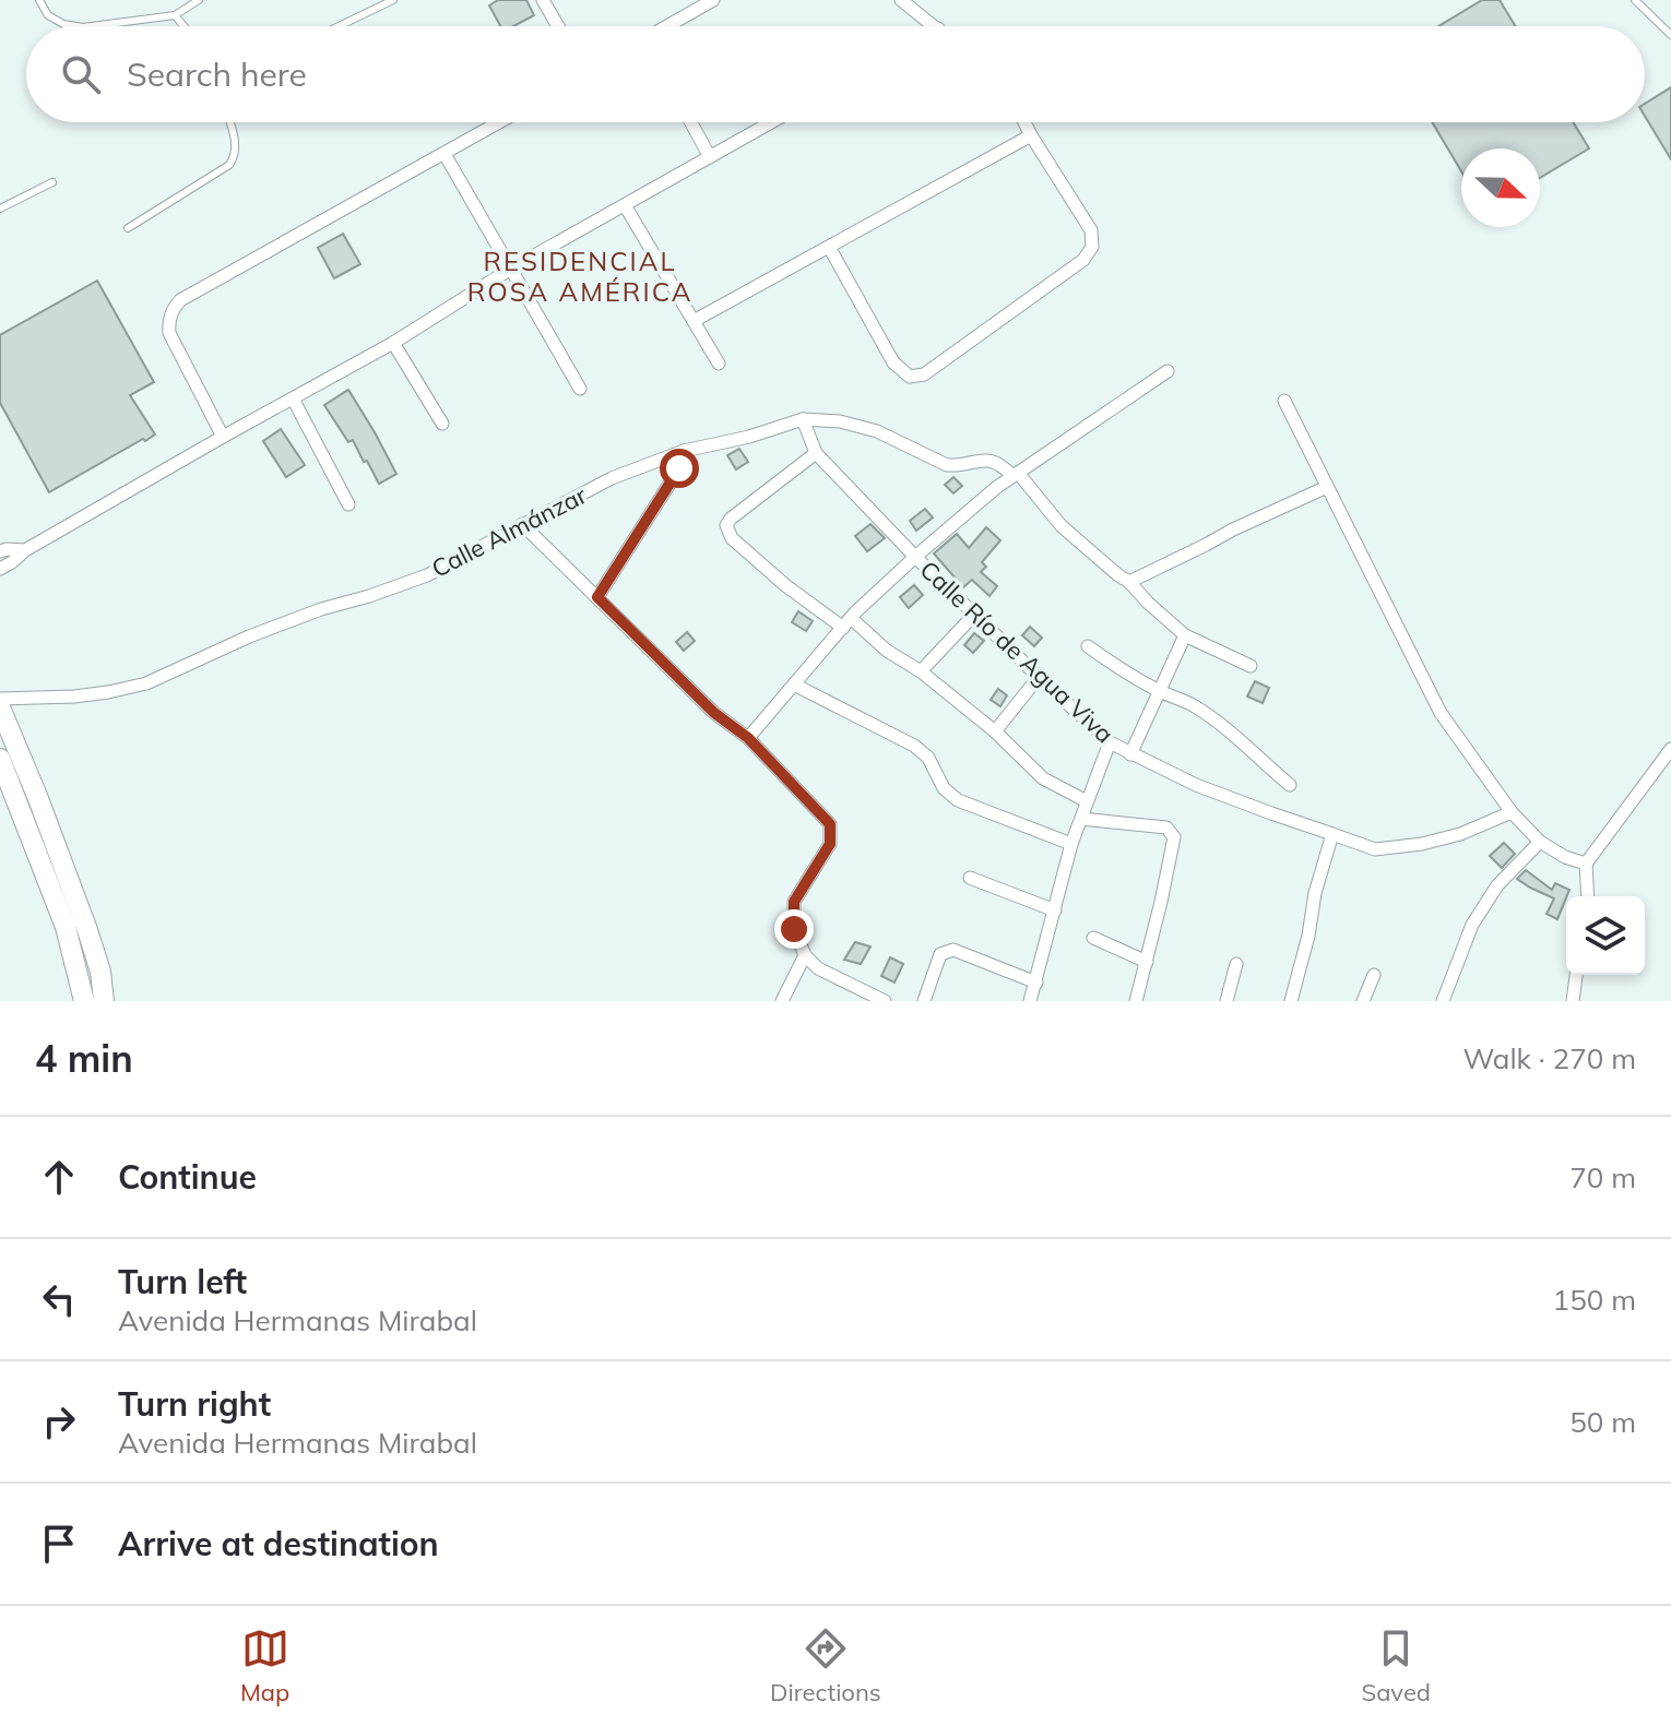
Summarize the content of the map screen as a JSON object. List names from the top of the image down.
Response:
{
  "streets": {
    "street": ["Calle Almánzar", "Calle Río de Agua Viva"]
  },
  "crossings": [
    ["Calle Almánzar", "Calle Río de Agua Viva"]
  ],
  "districts": ["RESIDENCIAL ROSA AMÉRICA"],
  "north": "right",
  "page": {
    "search": "Search here",
    "heading": ["4 min", "Walk · 270 m"],
    "list": [
      ["Continue", "70 m"],
      ["Turn left", "Avenida Hermanas Mirabal", "150 m"],
      ["Turn right", "Avenida Hermanas Mirabal", "50 m"],
      "Arrive at destination"
    ],
    "nav": ["Map", "Directions", "Saved"]
  }
}
